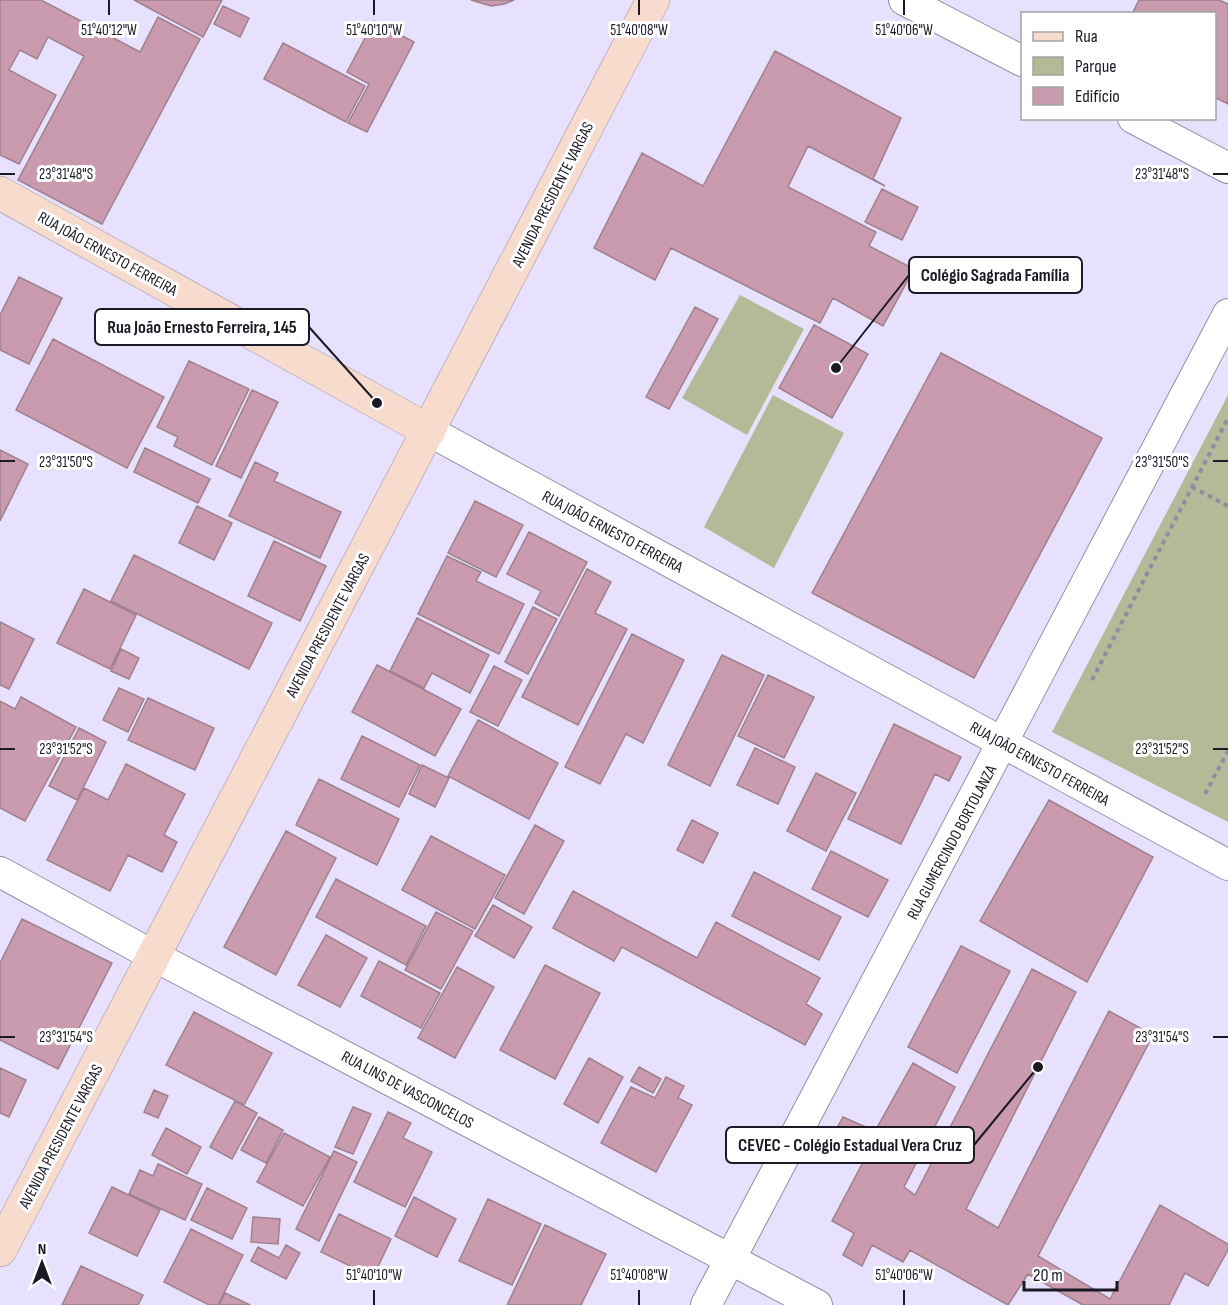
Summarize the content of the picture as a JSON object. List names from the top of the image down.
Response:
{
  "streets": {
    "street": [
      "AVENIDA PRESIDENTE VARGAS",
      "RUA JOÃO ERNESTO FERREIRA",
      "RUA GUMERCINDO BORTOLANZA",
      "RUA LINS DE VASCONCELOS"
    ]
  },
  "crossings": [
    ["AVENIDA PRESIDENTE VARGAS", "RUA JOÃO ERNESTO FERREIRA"],
    ["AVENIDA PRESIDENTE VARGAS", "RUA LINS DE VASCONCELOS"],
    ["RUA JOÃO ERNESTO FERREIRA", "RUA GUMERCINDO BORTOLANZA"],
    ["RUA GUMERCINDO BORTOLANZA", "RUA LINS DE VASCONCELOS"]
  ],
  "places": ["Colégio Sagrada Família", "Rua João Ernesto Ferreira, 145", "CEVEC - Colégio Estadual Vera Cruz"],
  "legend": ["Rua", "Parque", "Edifício"],
  "scale_bar": "20 m",
  "north": "top",
  "coordinates": [
    "51°40'12\"W",
    "51°40'10\"W",
    "51°40'08\"W",
    "51°40'06\"W",
    "23°31'48\"S",
    "23°31'50\"S",
    "23°31'52\"S",
    "23°31'54\"S"
  ]
}
